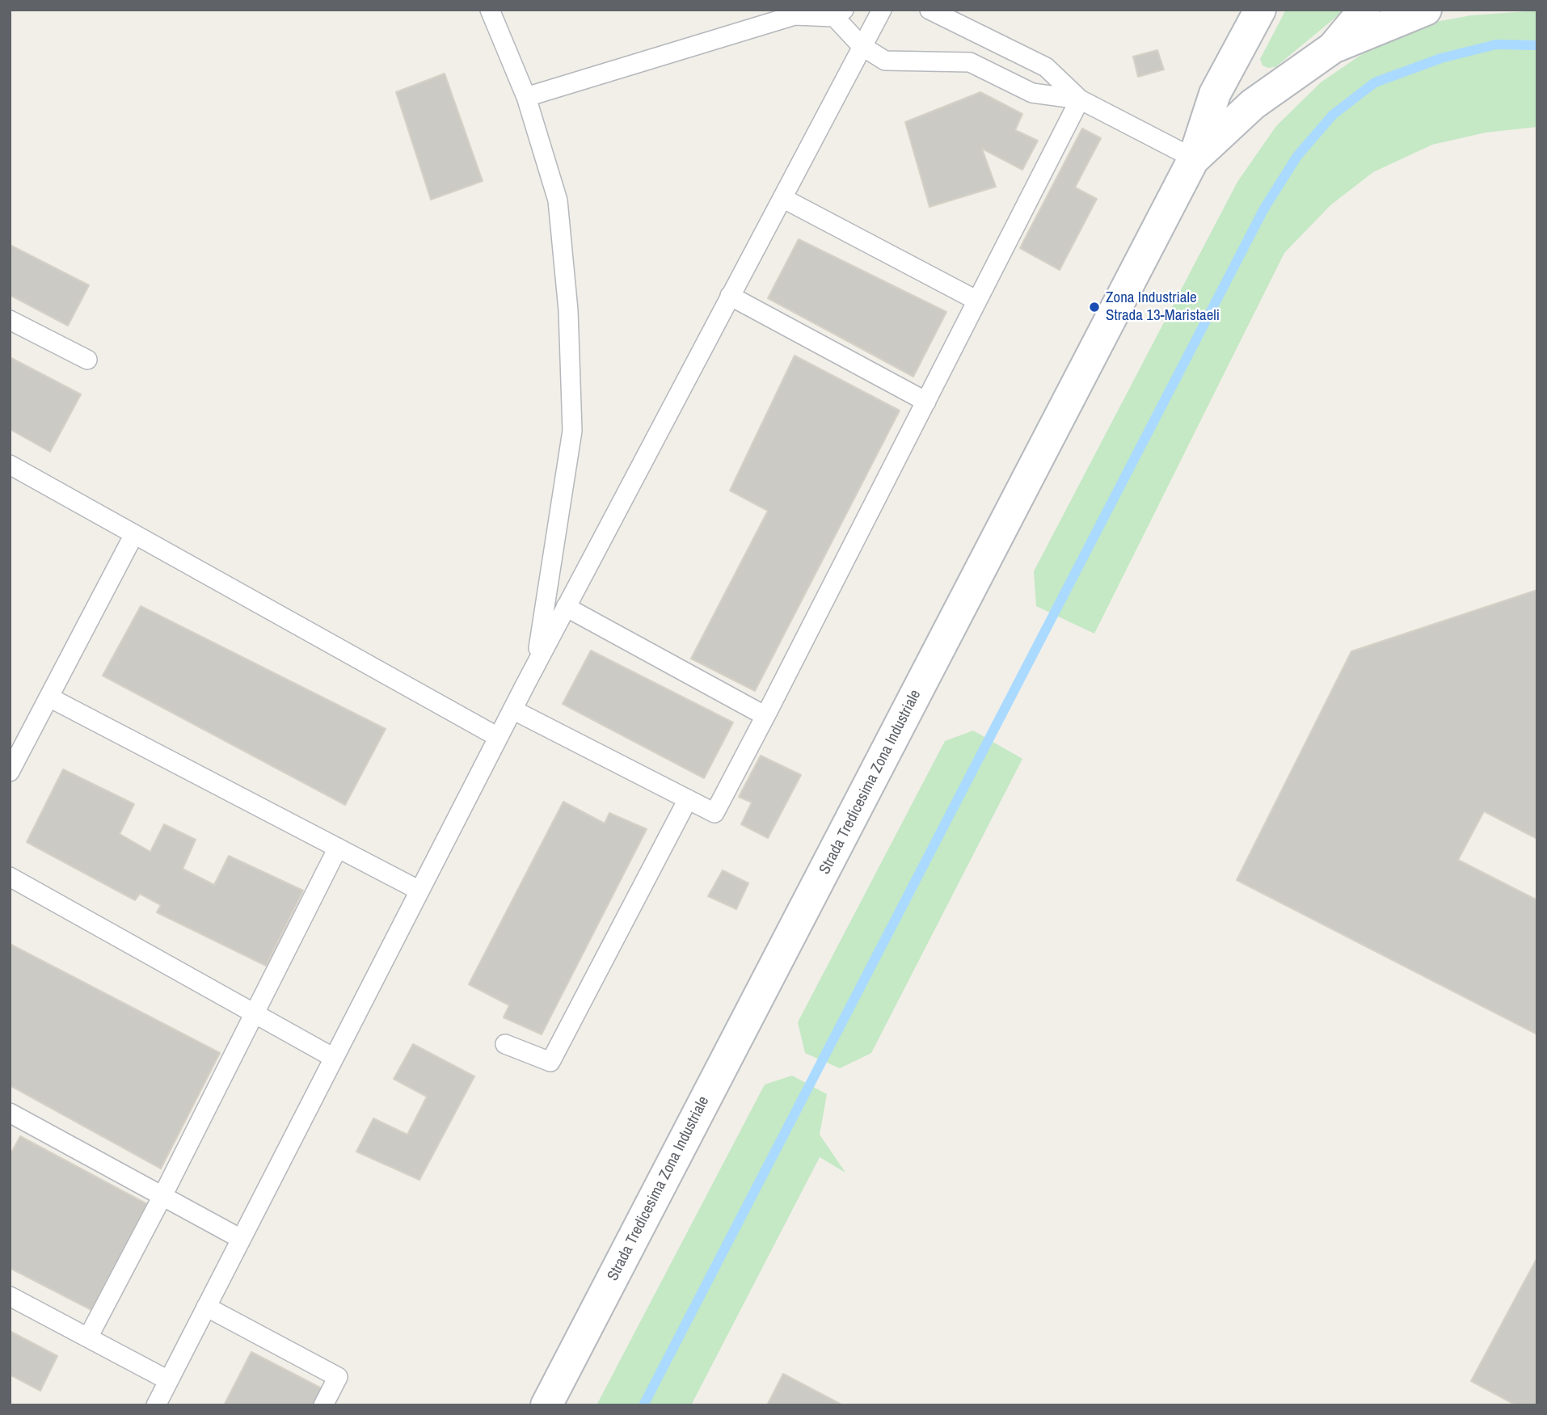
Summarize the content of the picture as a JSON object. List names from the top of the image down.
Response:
{
  "streets": {
    "street": ["Strada Tredicesima Zona Industriale"]
  },
  "places": ["Zona Industriale Strada 13-Maristaeli"]
}
